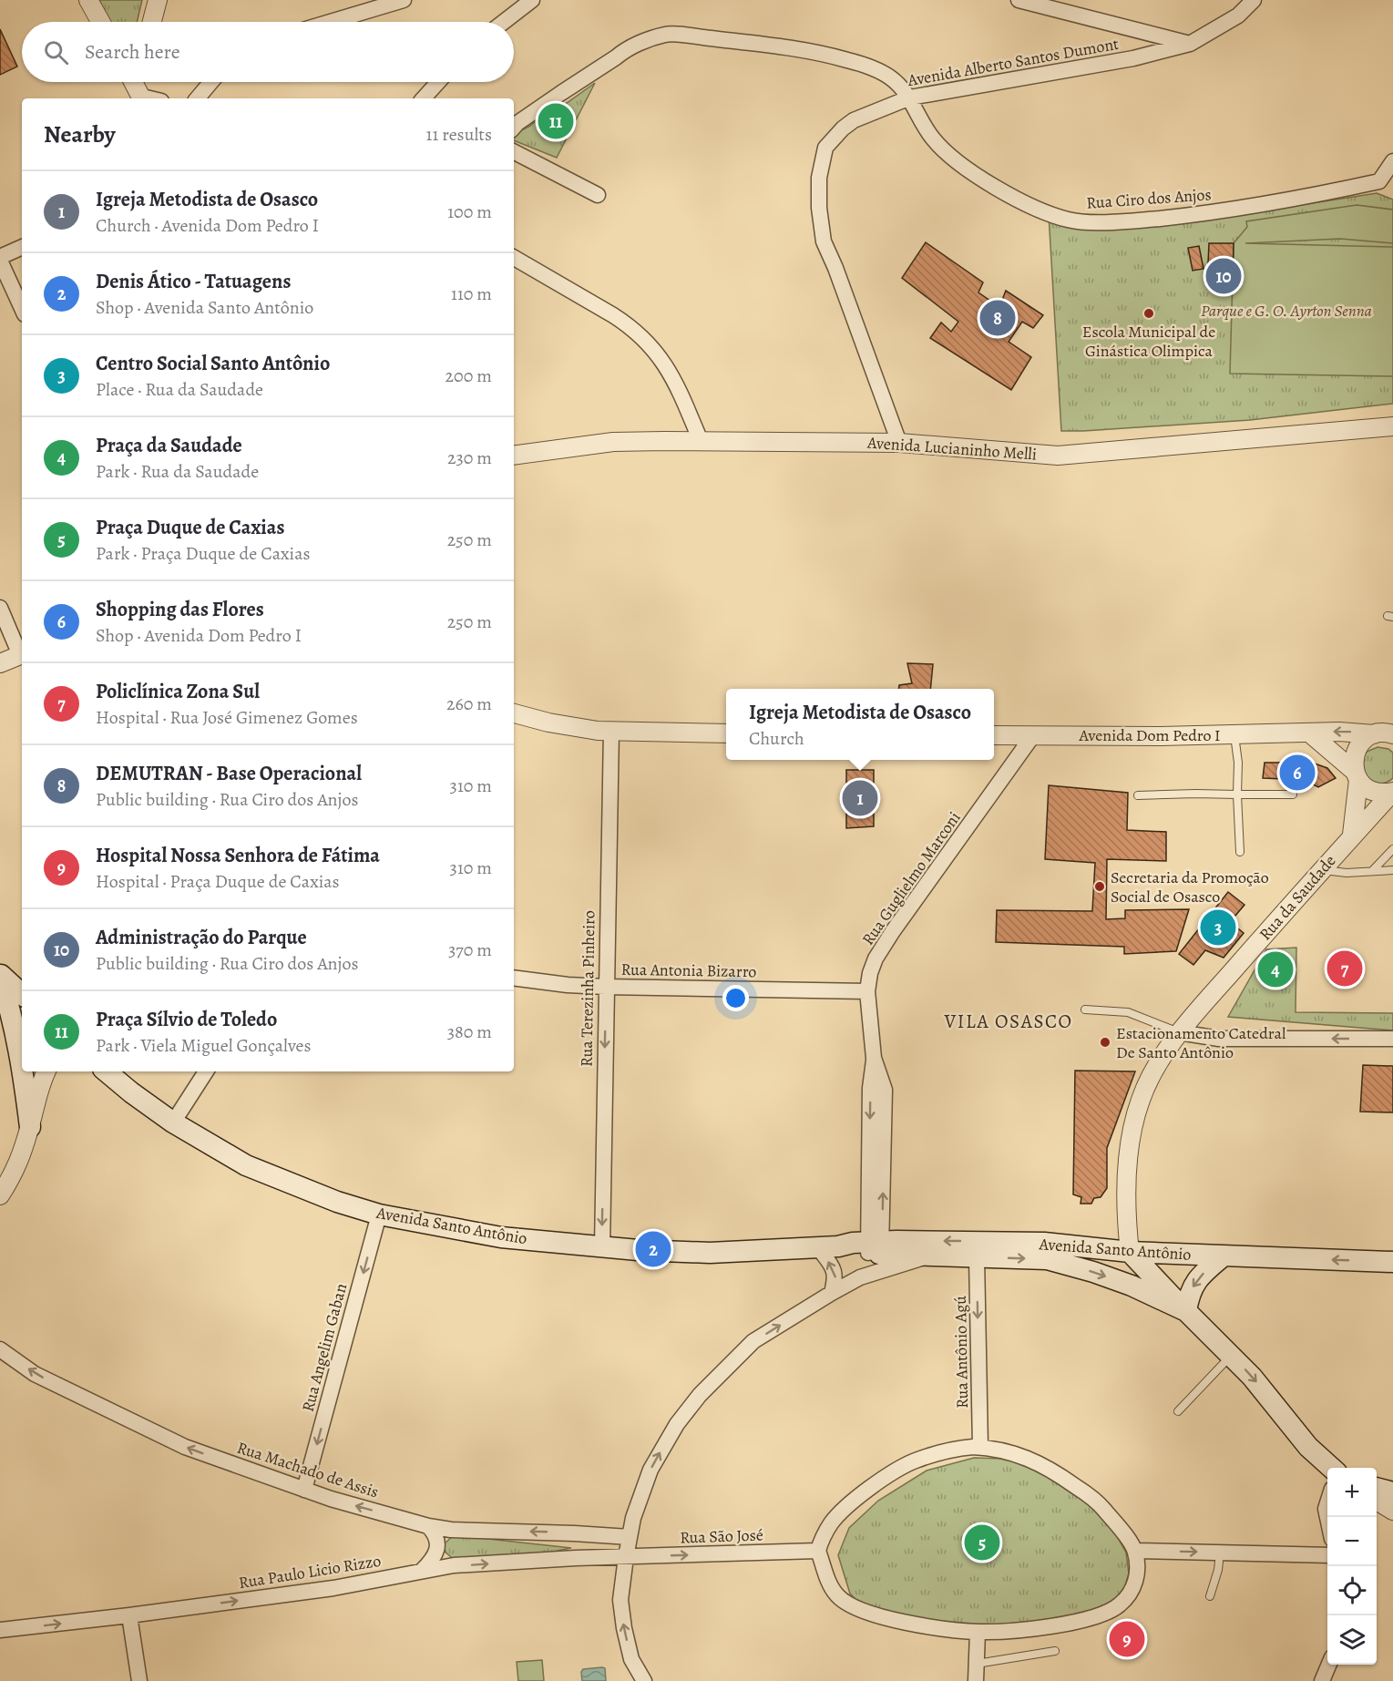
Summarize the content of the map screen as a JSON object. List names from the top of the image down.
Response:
{
  "streets": {
    "main road": ["Avenida Santo Antônio"],
    "street": [
      "Avenida Alberto Santos Dumont",
      "Rua Ciro dos Anjos",
      "Avenida Lucianinho Melli",
      "Avenida Dom Pedro I",
      "Rua Guglielmo Marconi",
      "Rua da Saudade",
      "Rua Antonia Bizarro",
      "Rua Terezinha Pinheiro",
      "Rua Angelim Gaban",
      "Rua Antônio Agú",
      "Rua Machado de Assis",
      "Rua São José",
      "Rua Paulo Licio Rizzo"
    ]
  },
  "crossings": [
    ["Avenida Alberto Santos Dumont", "Rua Ciro dos Anjos"],
    ["Avenida Alberto Santos Dumont", "Avenida Lucianinho Melli"],
    ["Avenida Dom Pedro I", "Rua Guglielmo Marconi"],
    ["Rua Guglielmo Marconi", "Rua Antonia Bizarro"],
    ["Rua Guglielmo Marconi", "Avenida Santo Antônio"],
    ["Rua da Saudade", "Avenida Santo Antônio"],
    ["Rua Antonia Bizarro", "Rua Terezinha Pinheiro"],
    ["Rua Terezinha Pinheiro", "Avenida Santo Antônio"],
    ["Avenida Santo Antônio", "Rua Angelim Gaban"],
    ["Avenida Santo Antônio", "Rua Antônio Agú"],
    ["Rua Angelim Gaban", "Rua Machado de Assis"],
    ["Rua São José", "Rua Paulo Licio Rizzo"]
  ],
  "one_way": [
    "Rua Terezinha Pinheiro",
    "Rua Angelim Gaban",
    "Rua Antônio Agú",
    "Rua Machado de Assis",
    "Rua São José",
    "Rua Paulo Licio Rizzo"
  ],
  "districts": ["VILA OSASCO"],
  "parks": ["Parque e G. O. Ayrton Senna"],
  "places": ["Escola Municipal de Ginástica Olimpica", "Secretaria da Promoção Social de Osasco", "Estacionamento Catedral De Santo Antônio"],
  "page": {
    "search": "Search here",
    "heading": ["Nearby", "11 results"],
    "pins": [
      "11",
      "10",
      "8",
      "6",
      "1",
      "3",
      "7",
      "4",
      "2",
      "5",
      "9"
    ],
    "list": [
      {
        "mark": "1",
        "name": "Igreja Metodista de Osasco",
        "note": "Church · Avenida Dom Pedro I",
        "value": "100 m"
      },
      {
        "mark": "2",
        "name": "Denis Ático - Tatuagens",
        "note": "Shop · Avenida Santo Antônio",
        "value": "110 m"
      },
      {
        "mark": "3",
        "name": "Centro Social Santo Antônio",
        "note": "Place · Rua da Saudade",
        "value": "200 m"
      },
      {
        "mark": "4",
        "name": "Praça da Saudade",
        "note": "Park · Rua da Saudade",
        "value": "230 m"
      },
      {
        "mark": "5",
        "name": "Praça Duque de Caxias",
        "note": "Park · Praça Duque de Caxias",
        "value": "250 m"
      },
      {
        "mark": "6",
        "name": "Shopping das Flores",
        "note": "Shop · Avenida Dom Pedro I",
        "value": "250 m"
      },
      {
        "mark": "7",
        "name": "Policlínica Zona Sul",
        "note": "Hospital · Rua José Gimenez Gomes",
        "value": "260 m"
      },
      {
        "mark": "8",
        "name": "DEMUTRAN - Base Operacional",
        "note": "Public building · Rua Ciro dos Anjos",
        "value": "310 m"
      },
      {
        "mark": "9",
        "name": "Hospital Nossa Senhora de Fátima",
        "note": "Hospital · Praça Duque de Caxias",
        "value": "310 m"
      },
      {
        "mark": "10",
        "name": "Administração do Parque",
        "note": "Public building · Rua Ciro dos Anjos",
        "value": "370 m"
      },
      {
        "mark": "11",
        "name": "Praça Sílvio de Toledo",
        "note": "Park · Viela Miguel Gonçalves",
        "value": "380 m"
      }
    ],
    "popup": ["Igreja Metodista de Osasco", "Church"],
    "map_buttons": ["+", "−"]
  }
}
